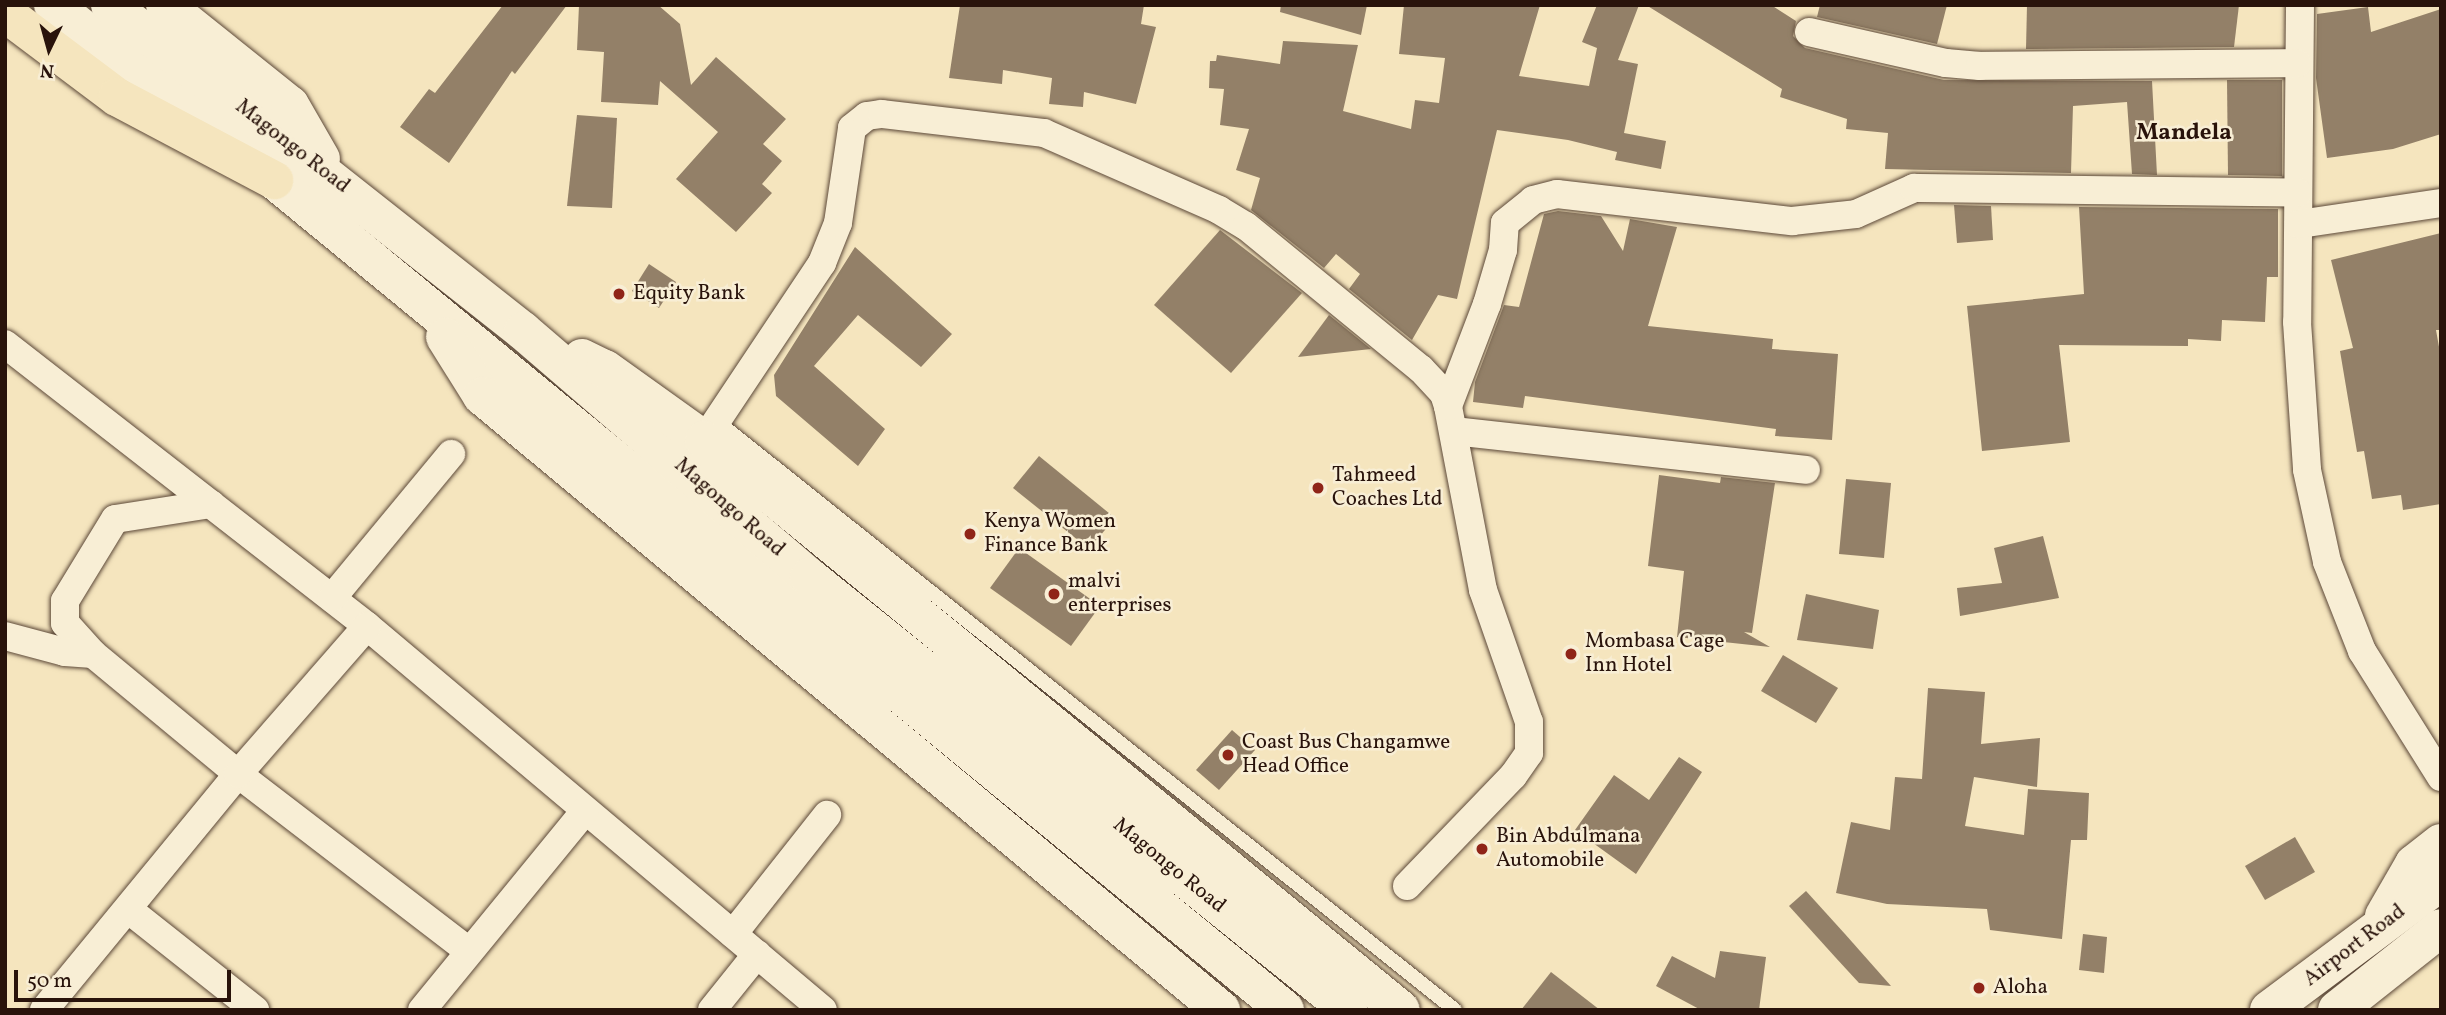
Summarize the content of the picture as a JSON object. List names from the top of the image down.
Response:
{
  "streets": {
    "main road": ["Magongo Road", "Airport Road"]
  },
  "districts": ["Mandela"],
  "places": [
    "Equity Bank",
    "Tahmeed Coaches Ltd",
    "Kenya Women Finance Bank",
    "malvi enterprises",
    "Mombasa Cage Inn Hotel",
    "Coast Bus Changamwe Head Office",
    "Bin Abdulmana Automobile",
    "Aloha"
  ],
  "scale_bar": "50 m",
  "north": "bottom"
}
